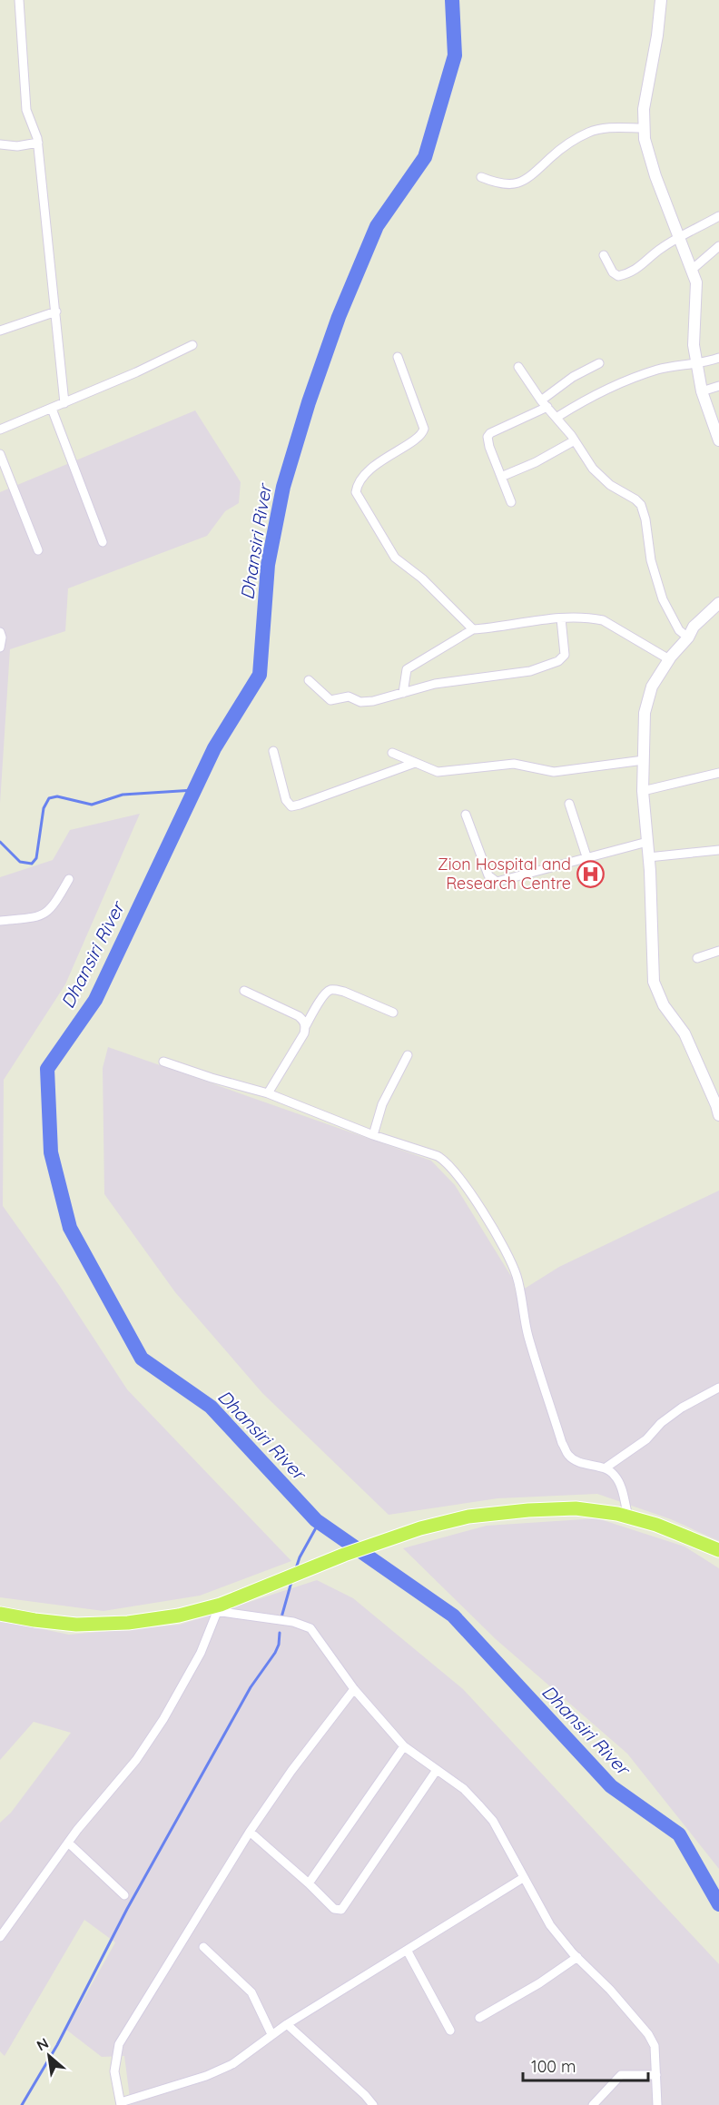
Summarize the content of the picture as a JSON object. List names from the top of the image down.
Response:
{
  "water": ["Dhansiri River"],
  "places": {
    "hospital": ["Zion Hospital and Research Centre"]
  },
  "scale_bar": "100 m",
  "north": "top left"
}
